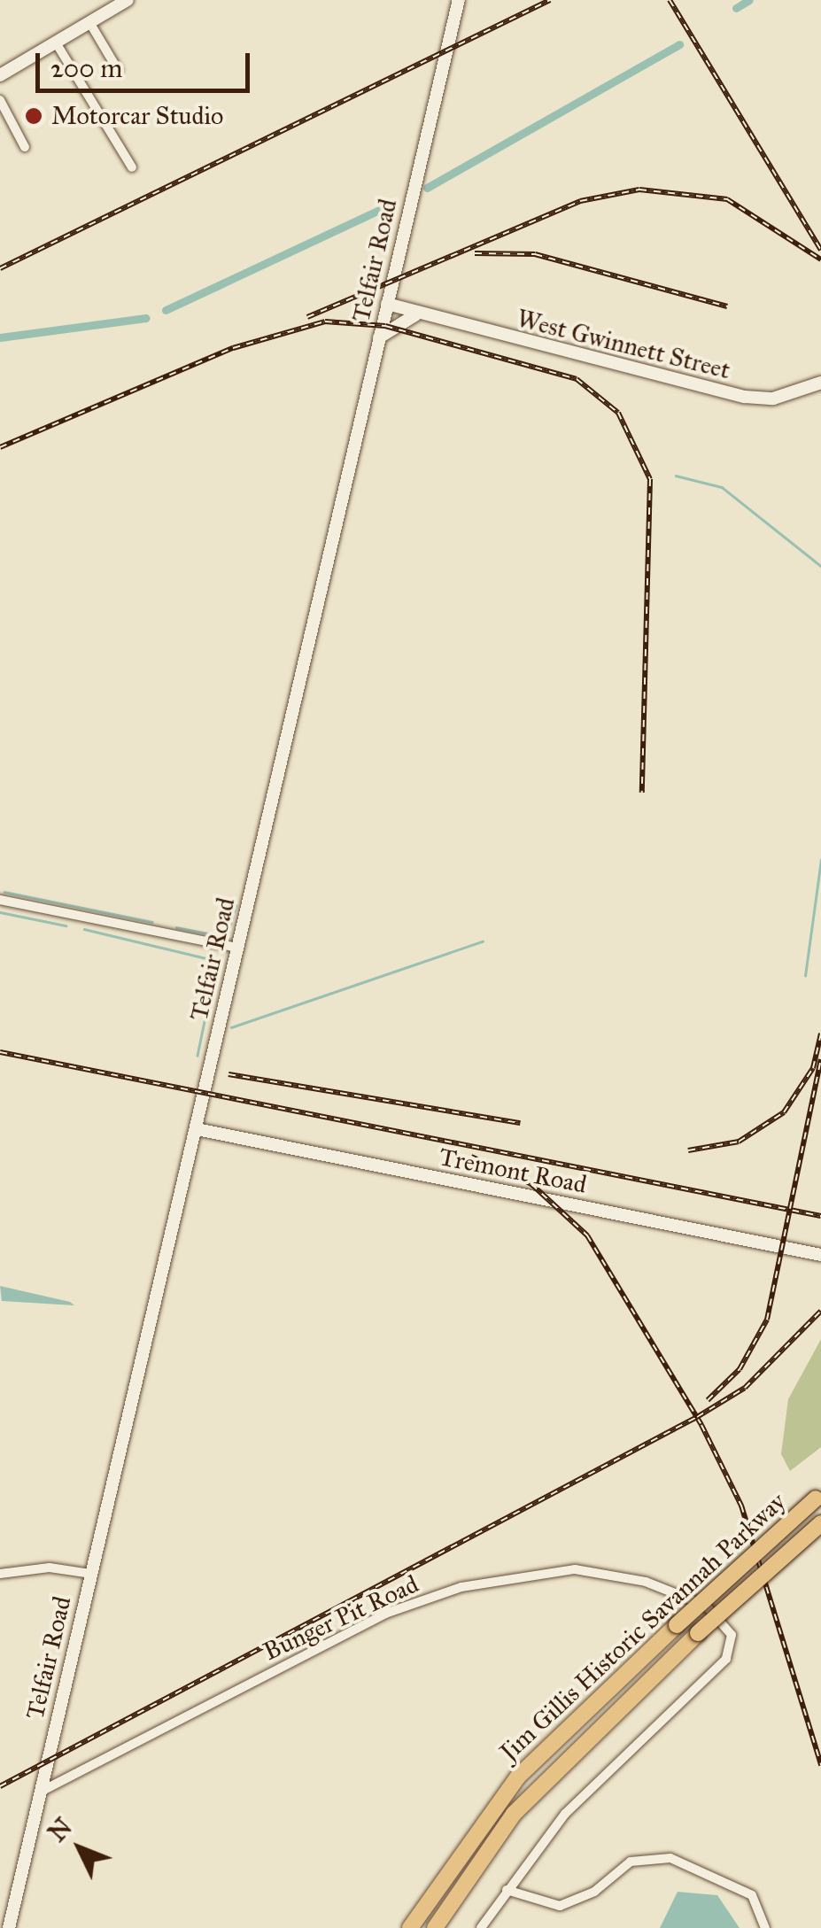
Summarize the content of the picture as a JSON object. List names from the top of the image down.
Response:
{
  "streets": {
    "highway": ["Jim Gillis Historic Savannah Parkway"],
    "street": [
      "Telfair Road",
      "West Gwinnett Street",
      "Tremont Road",
      "Bunger Pit Road"
    ]
  },
  "crossings": [
    ["Telfair Road", "West Gwinnett Street"],
    ["Telfair Road", "Tremont Road"],
    ["Telfair Road", "Bunger Pit Road"]
  ],
  "places": ["Motorcar Studio"],
  "scale_bar": "200 m",
  "north": "top left"
}
